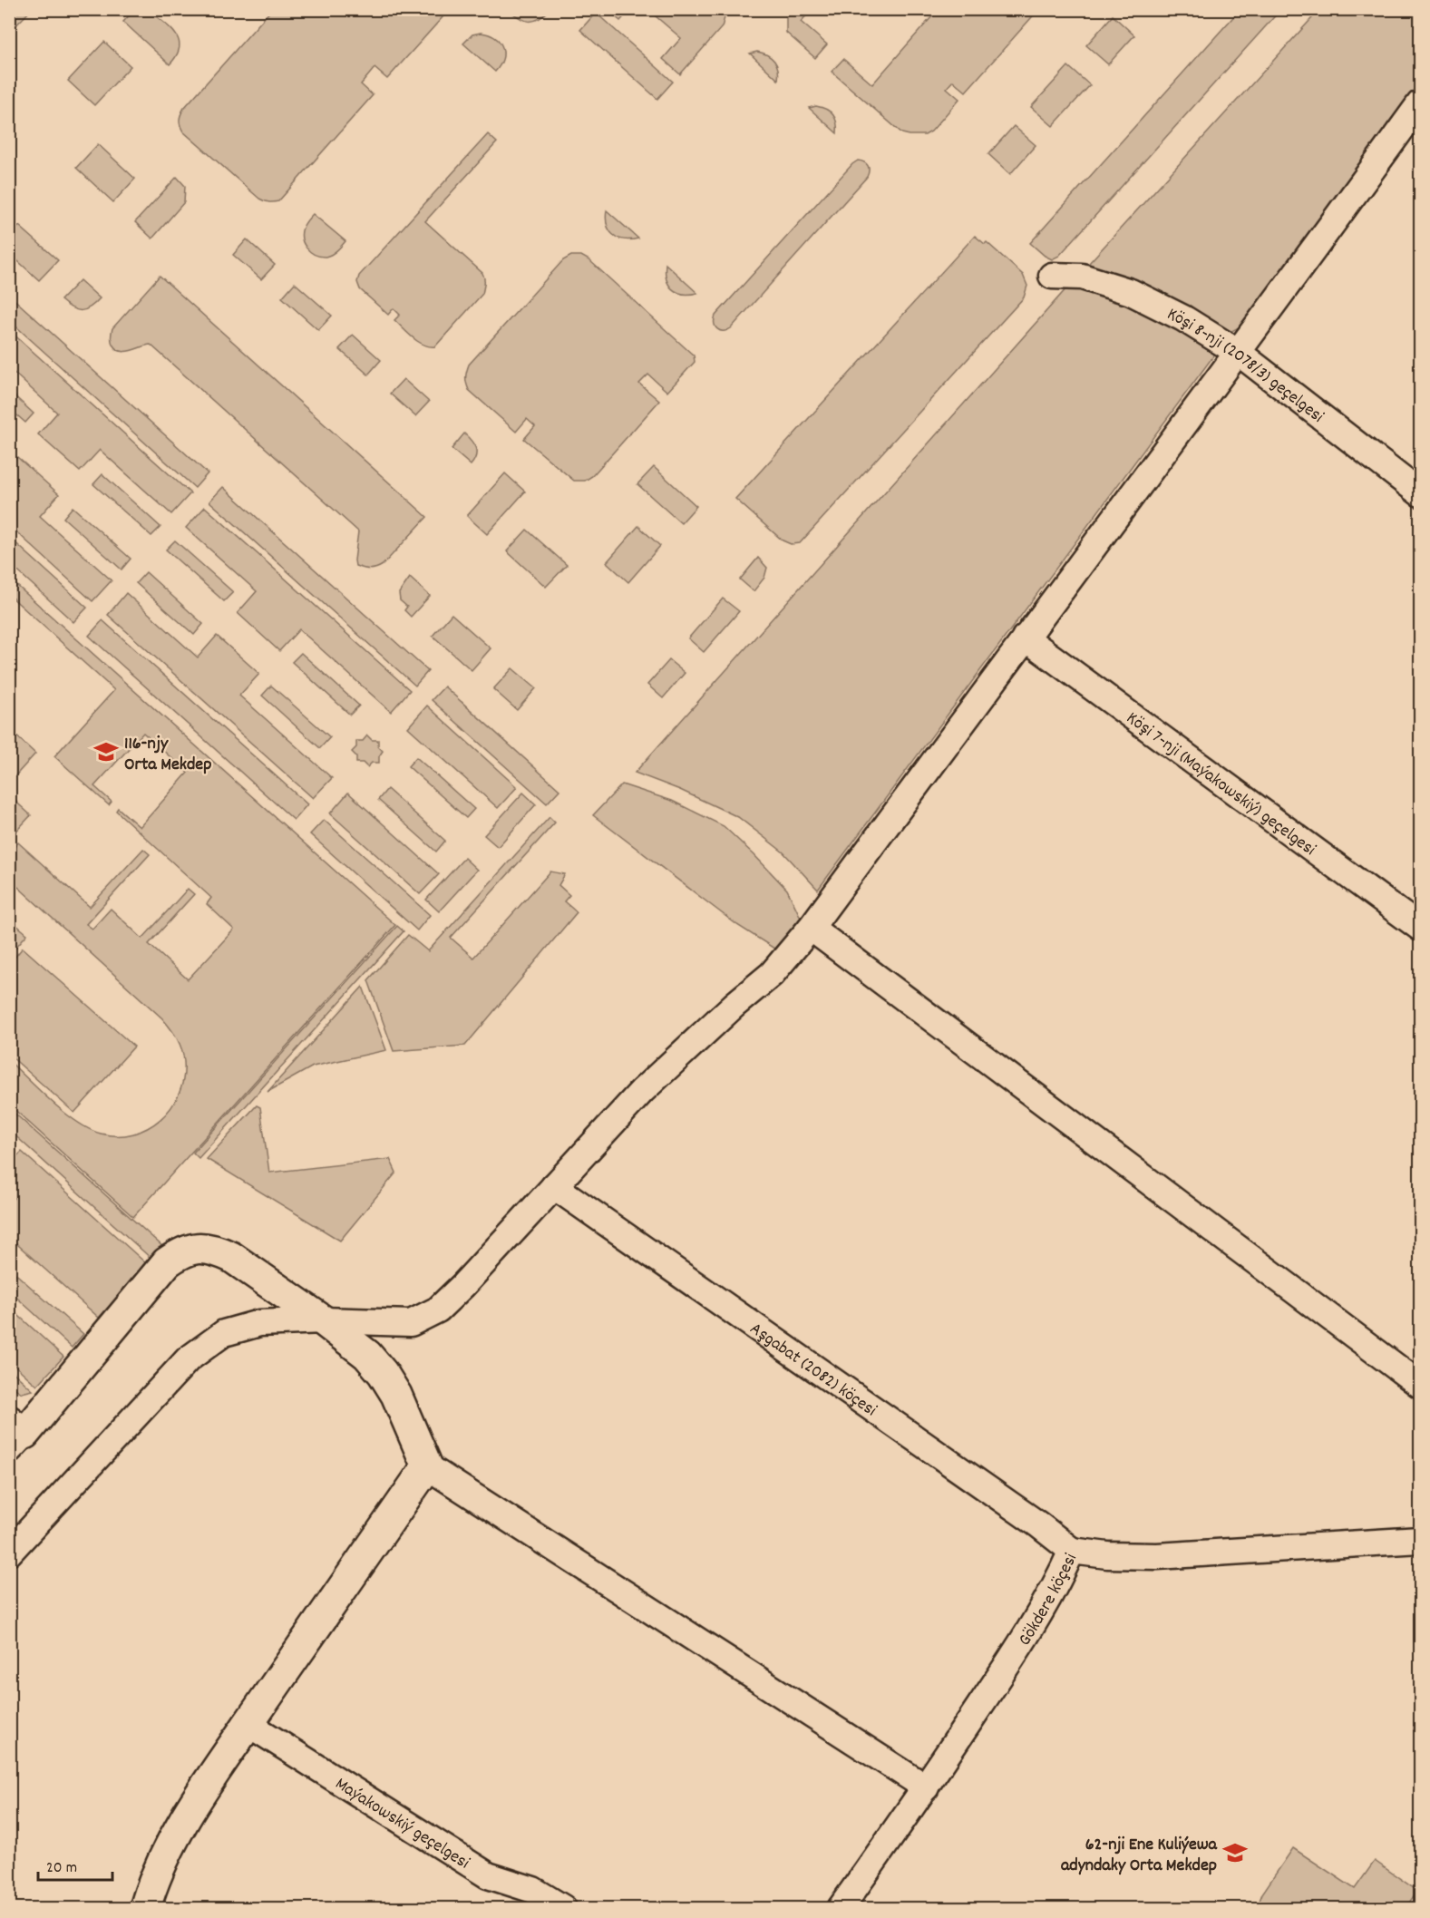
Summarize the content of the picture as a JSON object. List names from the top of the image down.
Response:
{
  "streets": {
    "street": [
      "Köşi 8-nji (2078/3) geçelgesi",
      "Köşi 7-nji (Maýakowskiý) geçelgesi",
      "Aşgabat (2082) köçesi",
      "Gökdere köçesi",
      "Maýakowskiý geçelgesi"
    ]
  },
  "crossings": [
    ["Aşgabat (2082) köçesi", "Gökdere köçesi"]
  ],
  "places": {
    "school or university": ["116-njy Orta Mekdep", "62-nji Ene Kuliýewa adyndaky Orta Mekdep"]
  },
  "scale_bar": "20 m"
}
